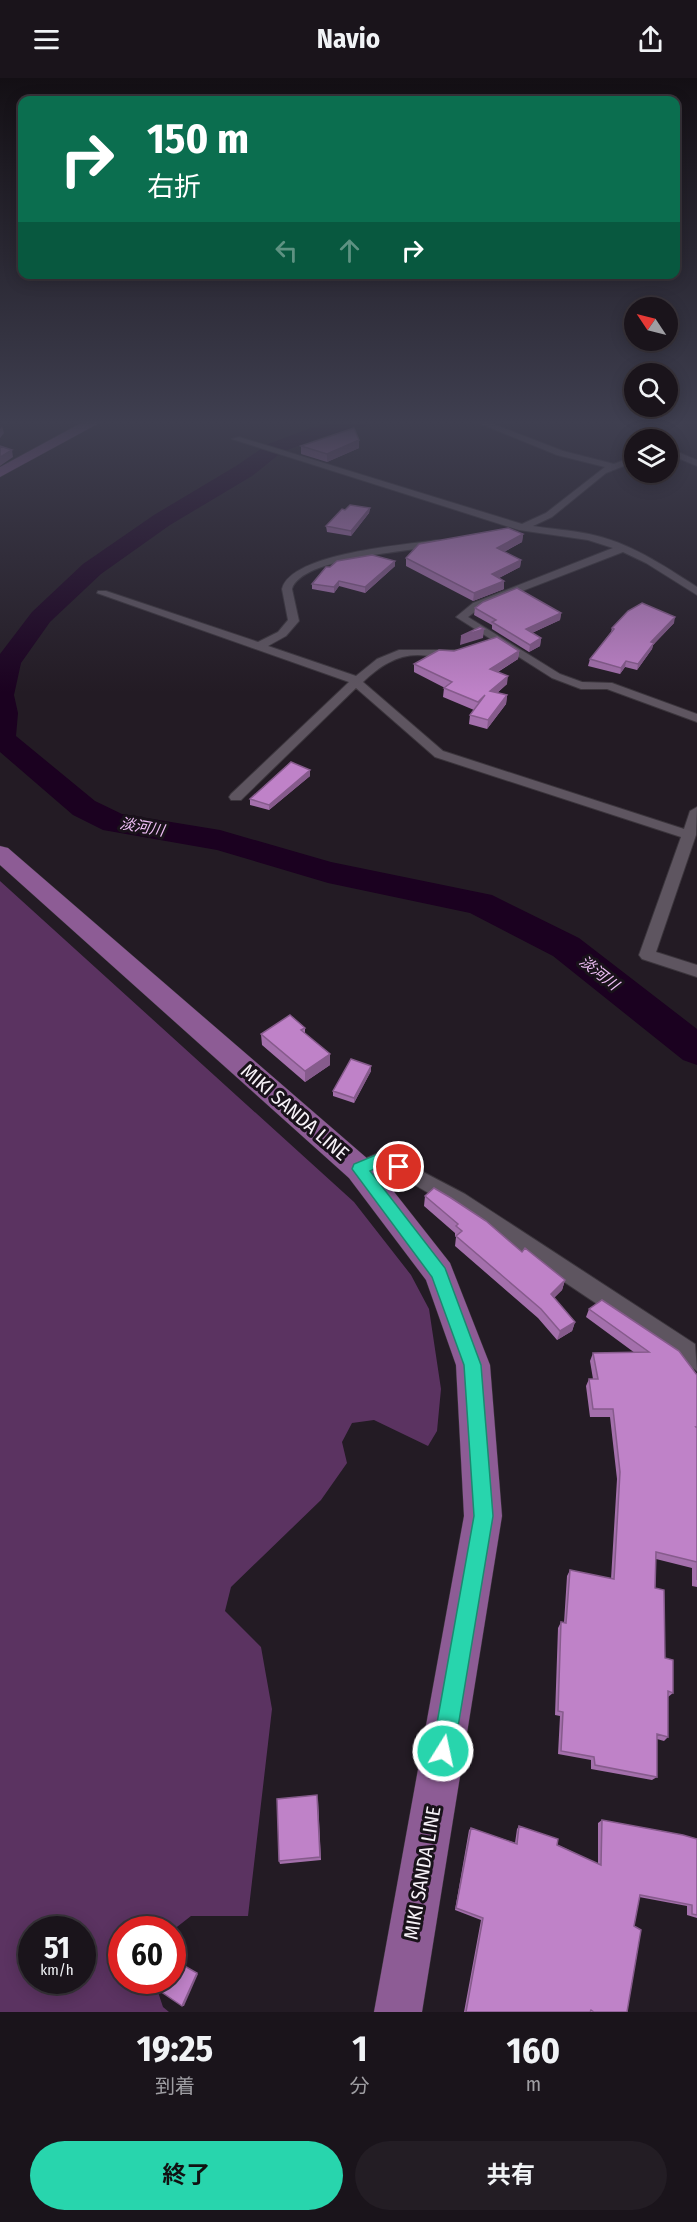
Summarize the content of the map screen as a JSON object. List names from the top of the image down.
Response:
{
  "streets": {
    "main road": ["MIKI SANDA LINE"]
  },
  "water": ["淡河川"],
  "north": "top left",
  "page": {
    "header": "Navio",
    "turn": ["150 m", "右折"],
    "speed": "51 km/h",
    "limit": "60",
    "eta": [
      "19:25",
      "到着",
      "1",
      "分",
      "160",
      "m"
    ],
    "buttons": ["終了", "共有"]
  }
}
